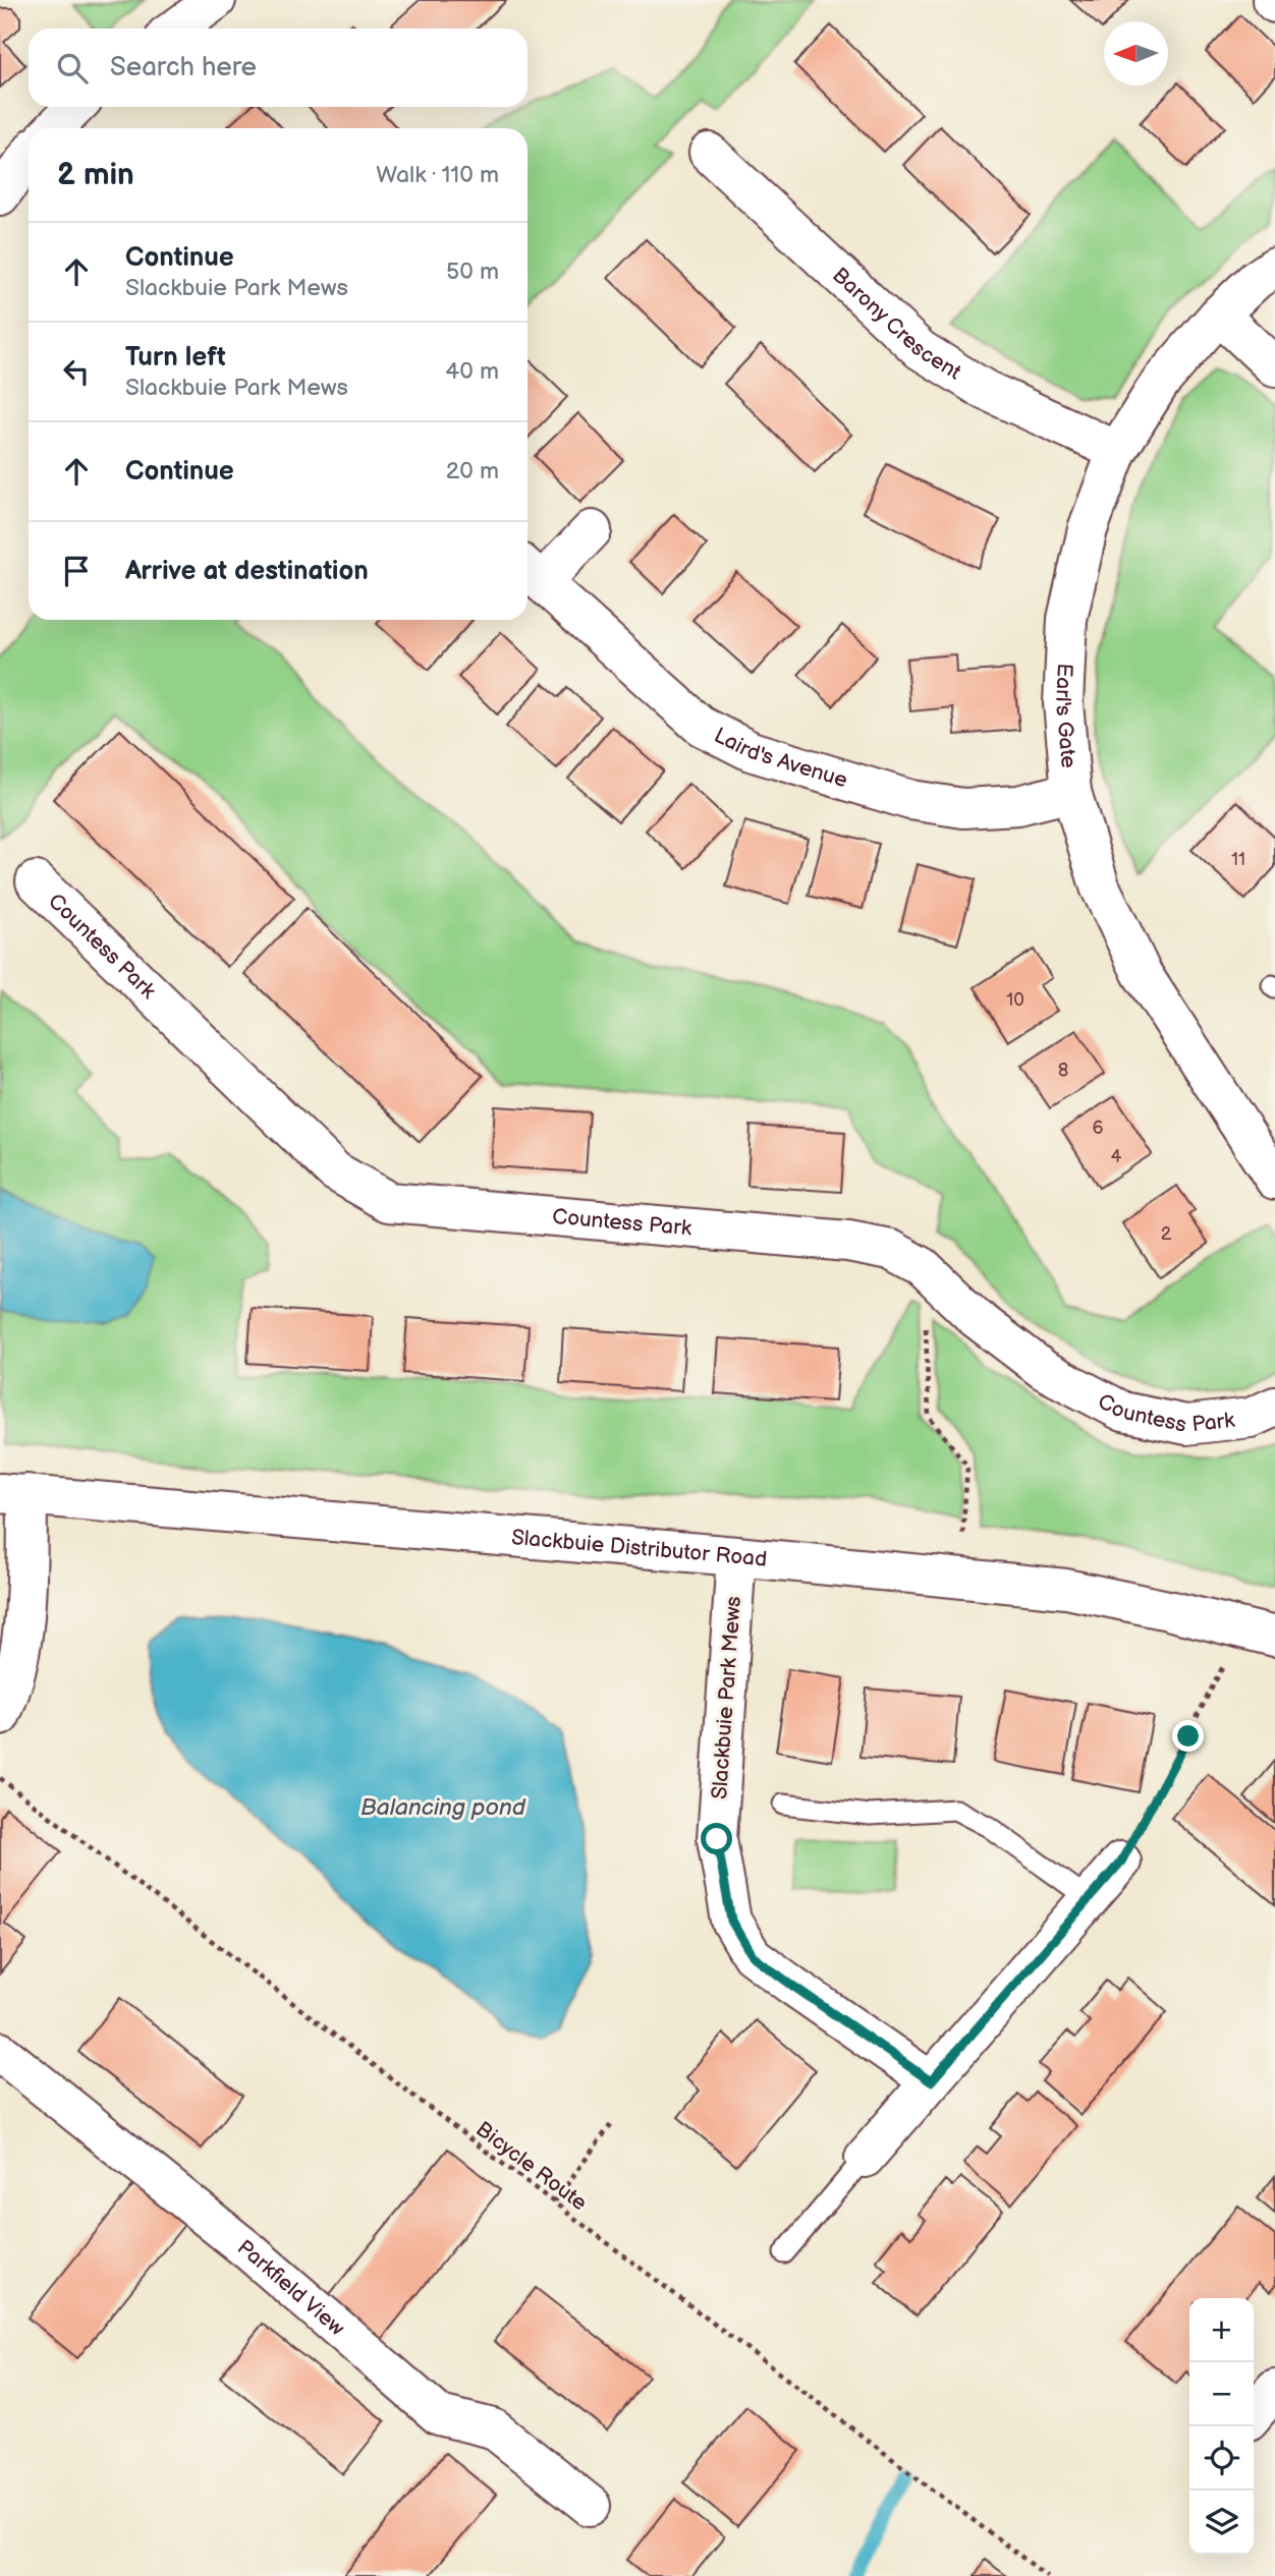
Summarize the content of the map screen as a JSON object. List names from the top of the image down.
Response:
{
  "streets": {
    "street": [
      "Barony Crescent",
      "Earl's Gate",
      "Laird's Avenue",
      "Countess Park",
      "Slackbuie Distributor Road",
      "Slackbuie Park Mews",
      "Parkfield View"
    ],
    "path": ["Bicycle Route"]
  },
  "crossings": [
    ["Barony Crescent", "Earl's Gate"],
    ["Earl's Gate", "Laird's Avenue"],
    ["Slackbuie Distributor Road", "Slackbuie Park Mews"]
  ],
  "water": ["Balancing pond"],
  "house_numbers": [
    "11",
    "10",
    "8",
    "6",
    "4",
    "2"
  ],
  "north": "left",
  "page": {
    "search": "Search here",
    "heading": ["2 min", "Walk · 110 m"],
    "list": [
      ["Continue", "Slackbuie Park Mews", "50 m"],
      ["Turn left", "Slackbuie Park Mews", "40 m"],
      ["Continue", "20 m"],
      "Arrive at destination"
    ],
    "map_buttons": ["+", "−"]
  }
}
